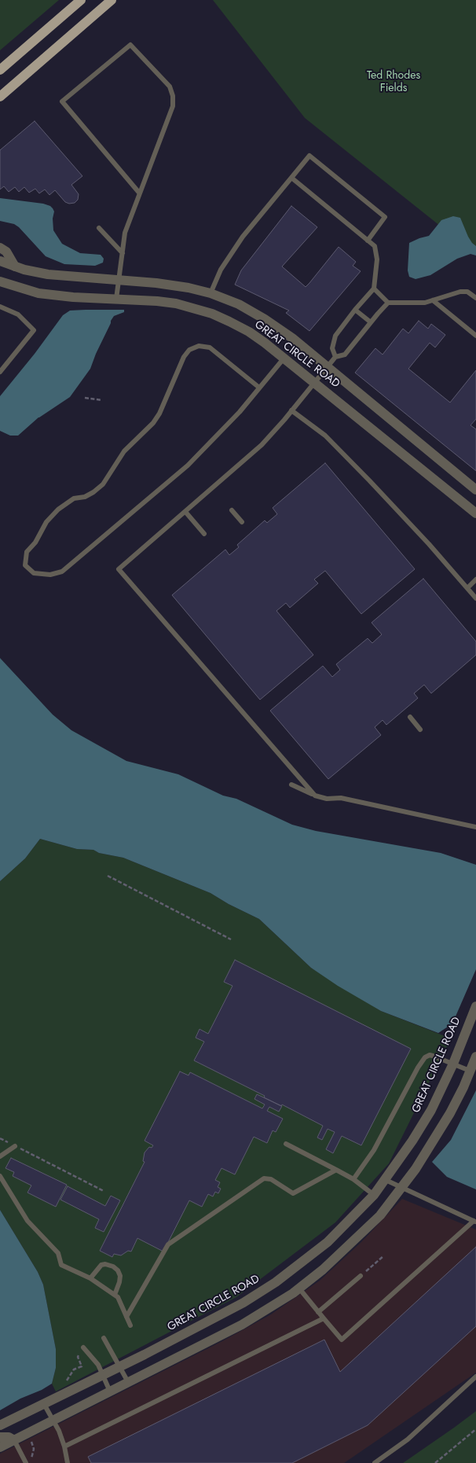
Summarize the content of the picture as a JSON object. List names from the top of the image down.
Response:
{
  "streets": {
    "street": ["GREAT CIRCLE ROAD"]
  },
  "parks": ["Ted Rhodes Fields"]
}
